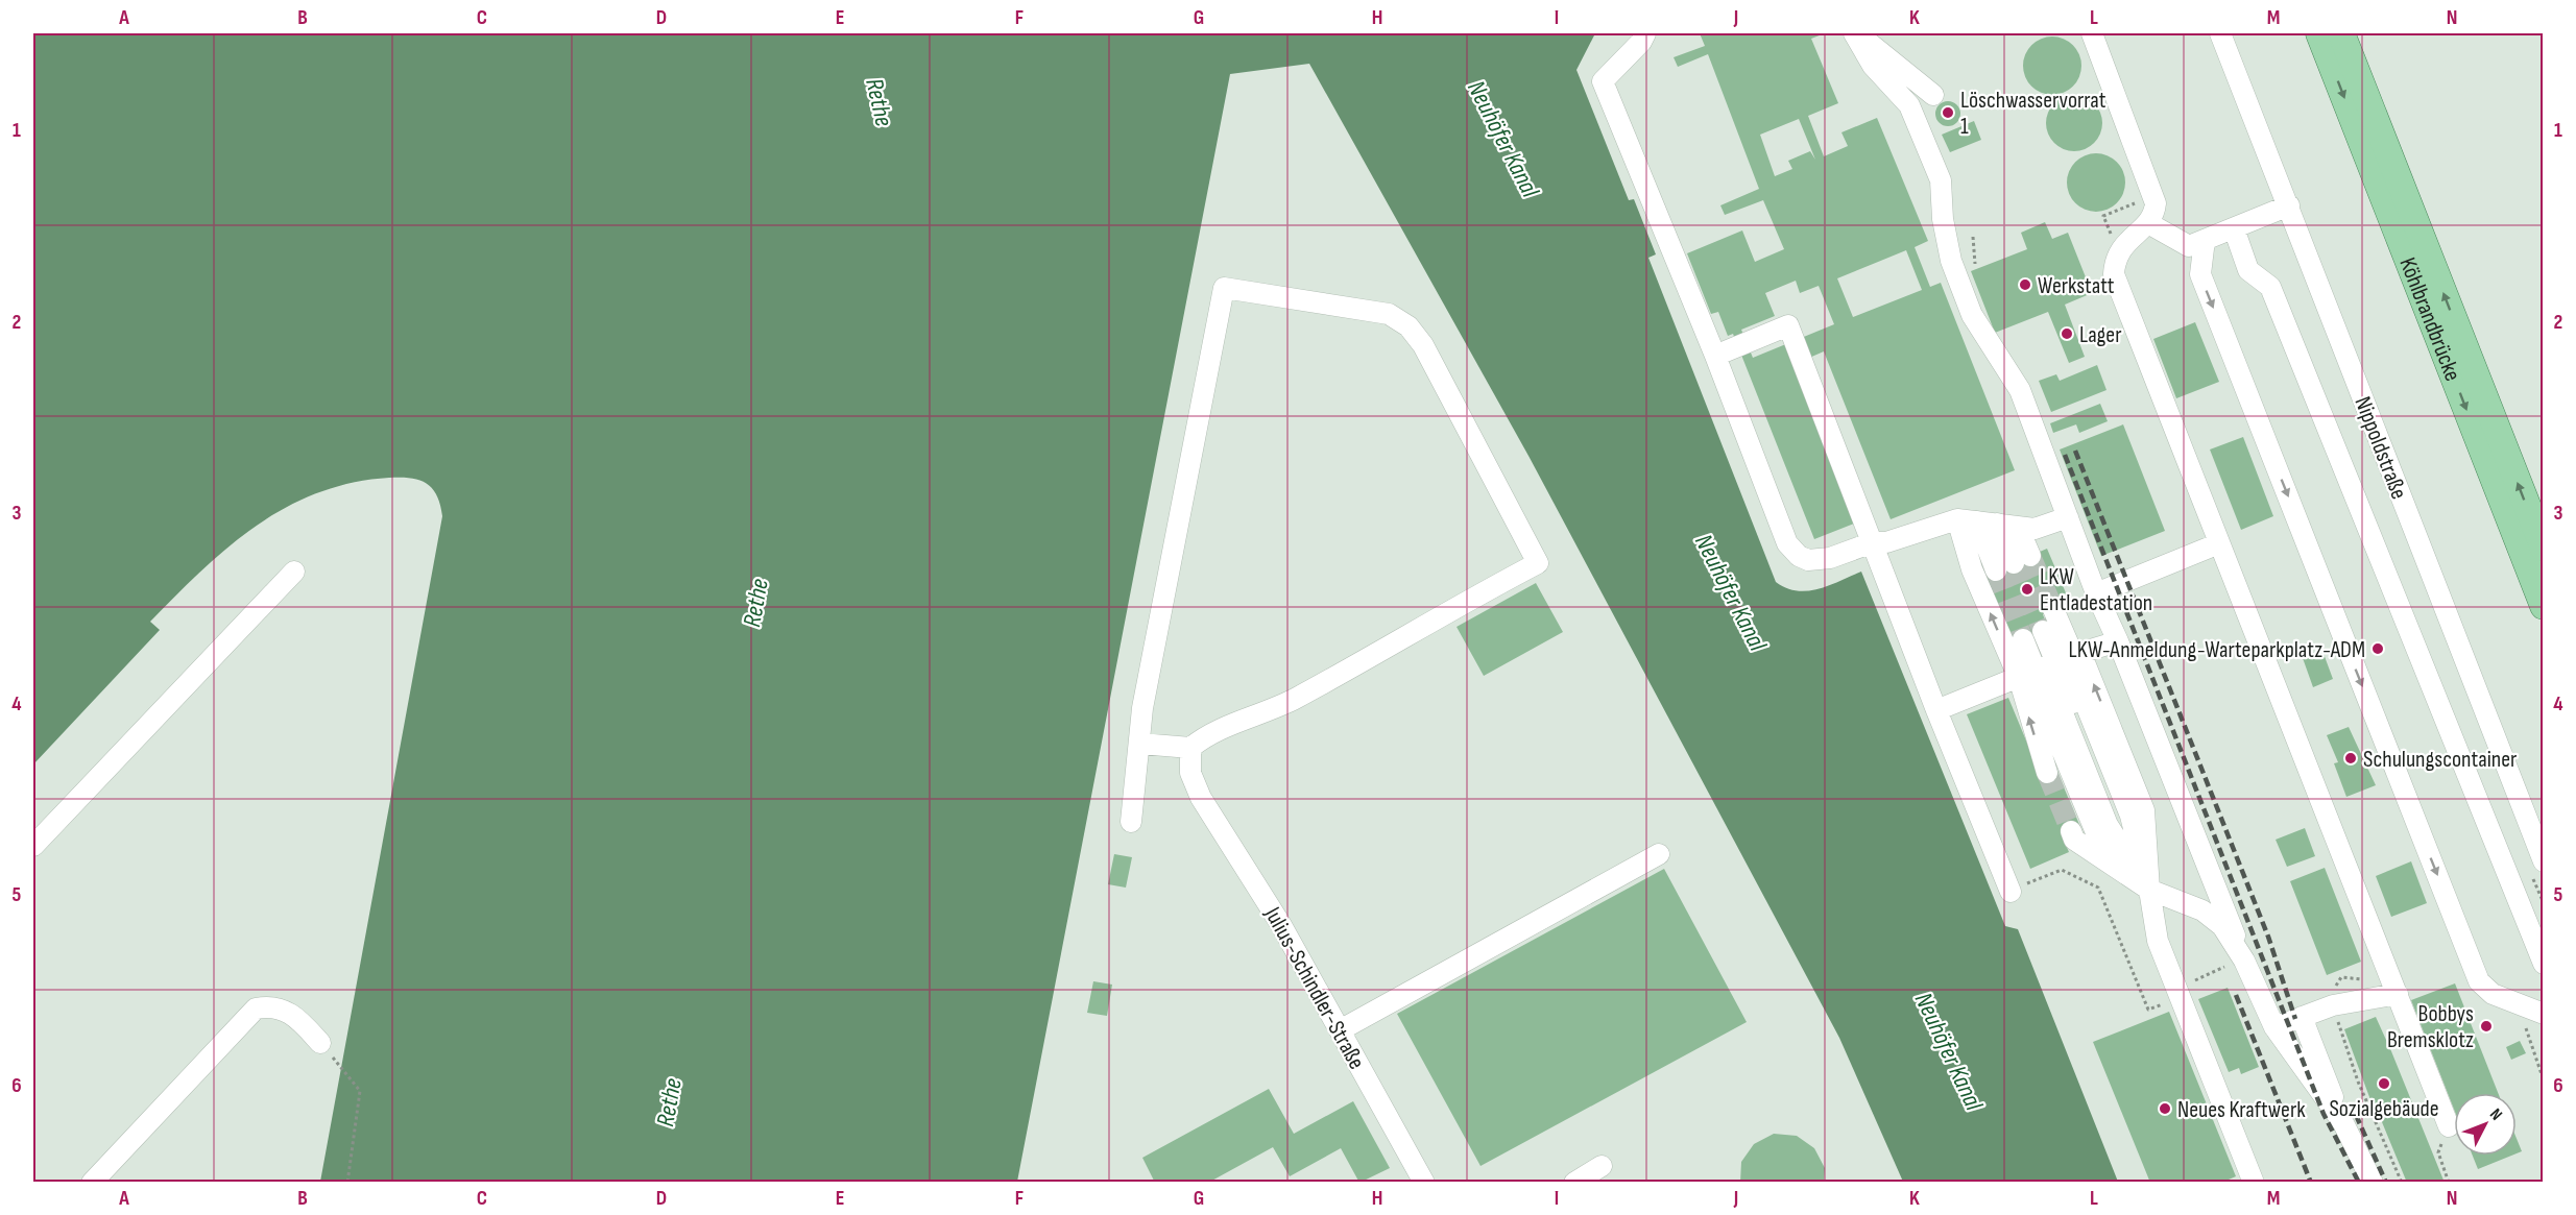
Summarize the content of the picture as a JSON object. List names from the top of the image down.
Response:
{
  "streets": {
    "main road": ["Köhlbrandbrücke"],
    "street": ["Nippoldstraße", "Julius-Schindler-Straße"]
  },
  "water": ["Rethe", "Neuhöfer Kanal"],
  "places": [
    "Löschwasservorrat 1",
    "Werkstatt",
    "Lager",
    "LKW Entladestation",
    "LKW-Anmeldung-Warteparkplatz-ADM",
    "Schulungscontainer",
    "Bobbys Bremsklotz",
    "Sozialgebäude",
    "Neues Kraftwerk"
  ],
  "north": "top right",
  "grid": {
    "columns": [
      "A",
      "B",
      "C",
      "D",
      "E",
      "F",
      "G",
      "H",
      "I",
      "J",
      "K",
      "L",
      "M",
      "N"
    ],
    "rows": [
      "1",
      "2",
      "3",
      "4",
      "5",
      "6"
    ]
  }
}
